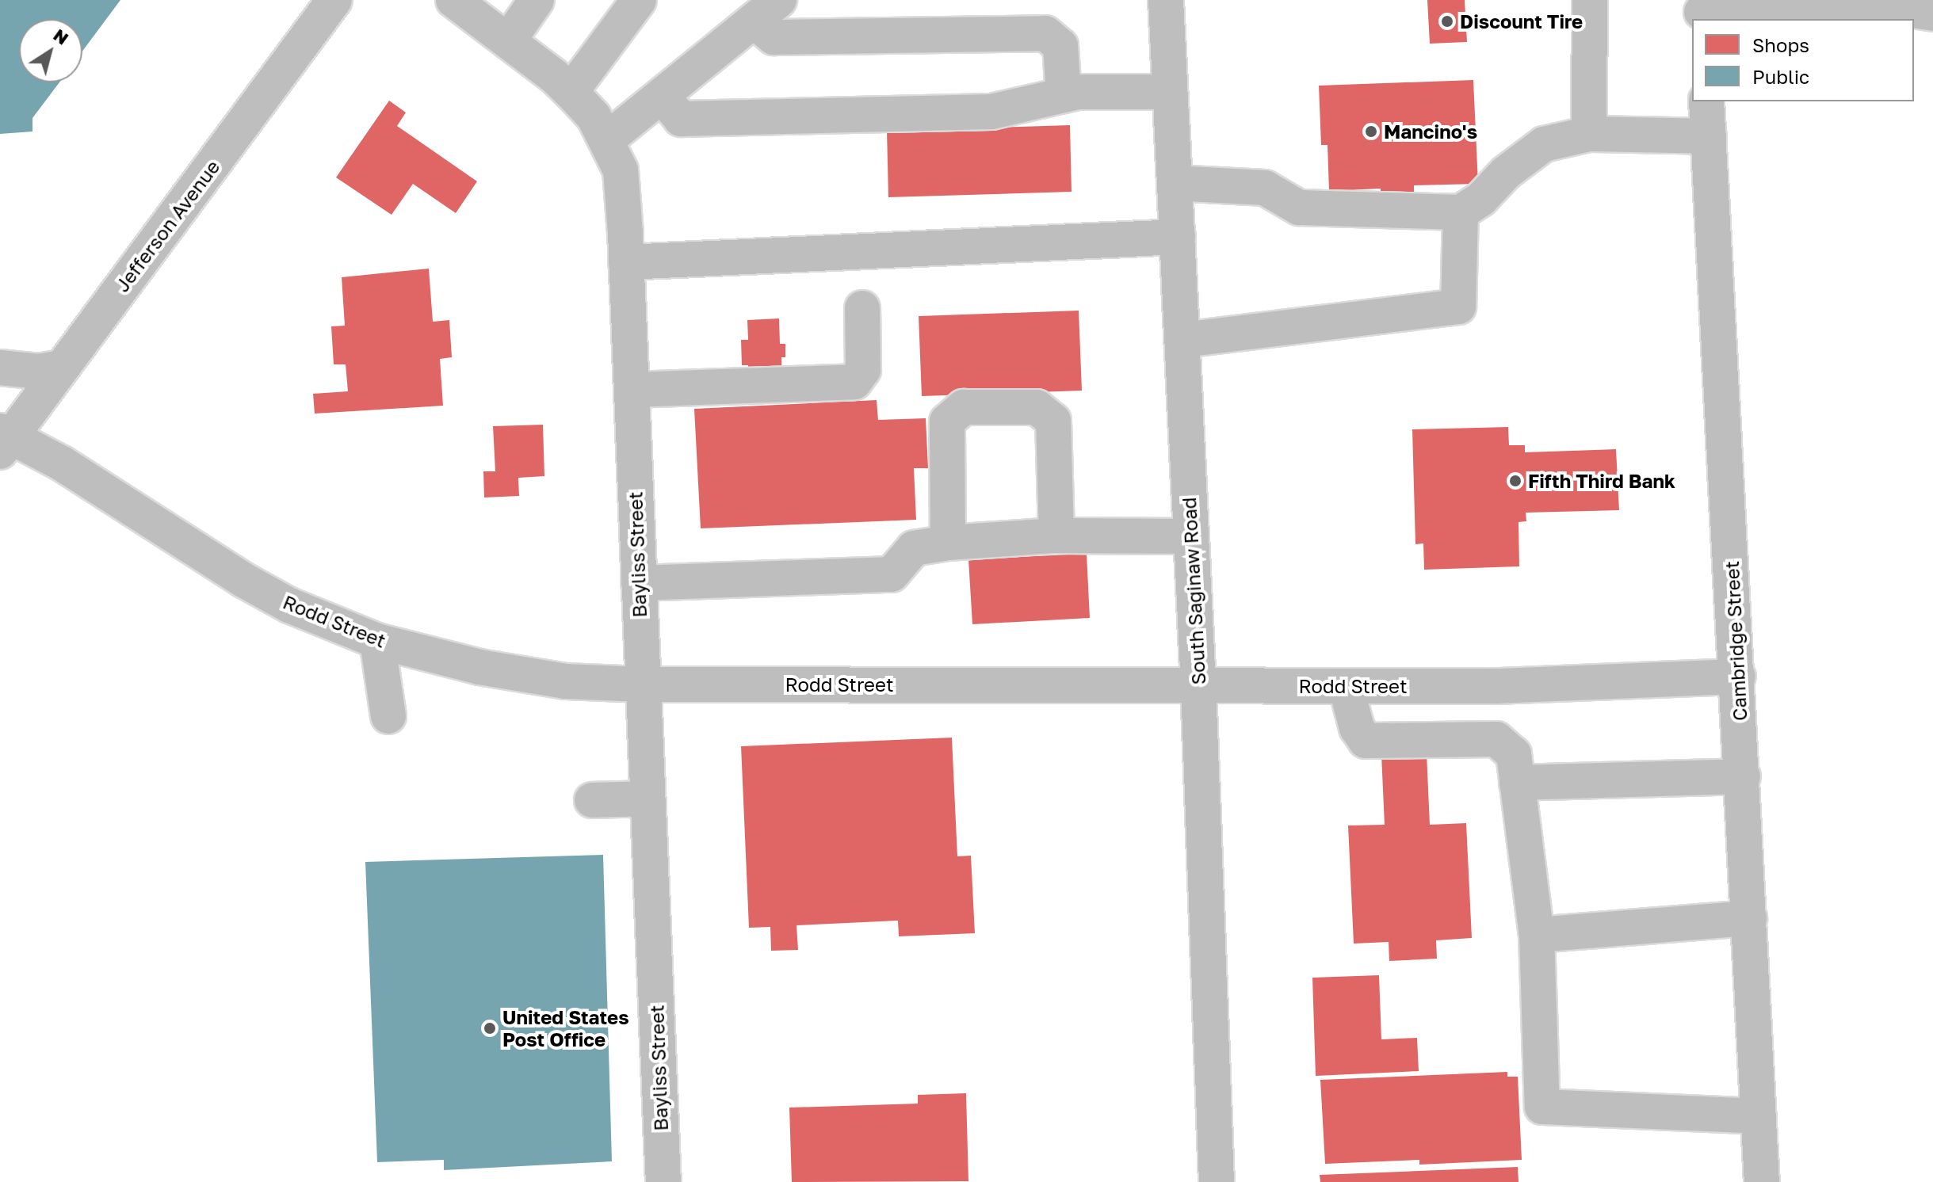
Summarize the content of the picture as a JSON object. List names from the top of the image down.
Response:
{
  "streets": {
    "street": [
      "Jefferson Avenue",
      "Bayliss Street",
      "South Saginaw Road",
      "Rodd Street",
      "Cambridge Street"
    ]
  },
  "crossings": [
    ["Jefferson Avenue", "Rodd Street"],
    ["Bayliss Street", "Rodd Street"],
    ["South Saginaw Road", "Rodd Street"],
    ["Rodd Street", "Cambridge Street"]
  ],
  "places": [
    "Discount Tire",
    "Mancino's",
    "Fifth Third Bank",
    "United States Post Office"
  ],
  "legend": ["Shops", "Public"],
  "north": "top right"
}
